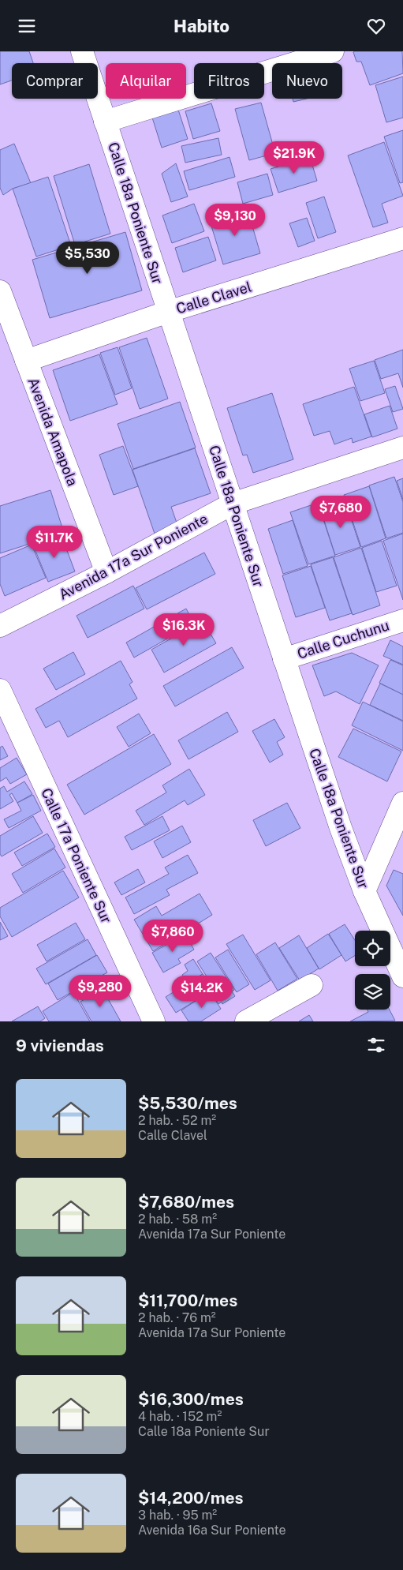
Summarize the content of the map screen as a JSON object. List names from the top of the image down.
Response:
{
  "streets": {
    "street": [
      "Calle 18a Poniente Sur",
      "Calle Clavel",
      "Avenida Amapola",
      "Avenida 17a Sur Poniente",
      "Calle Cuchunu",
      "Calle 17a Poniente Sur"
    ]
  },
  "crossings": [
    ["Calle 18a Poniente Sur", "Calle Clavel"],
    ["Calle 18a Poniente Sur", "Avenida 17a Sur Poniente"],
    ["Calle 18a Poniente Sur", "Calle Cuchunu"],
    ["Calle Clavel", "Avenida Amapola"],
    ["Avenida Amapola", "Avenida 17a Sur Poniente"]
  ],
  "page": {
    "header": "Habito",
    "chip": [
      "Comprar",
      "Alquilar",
      "Filtros",
      "Nuevo"
    ],
    "price": [
      "$21.9K",
      "$9,130",
      "$5,530",
      "$7,680",
      "$11.7K",
      "$16.3K",
      "$7,860",
      "$9,280",
      "$14.2K"
    ],
    "heading": "9 viviendas",
    "list": [
      {
        "name": "$5,530/mes",
        "note": "2 hab. · 52 m² · Calle Clavel"
      },
      {
        "name": "$7,680/mes",
        "note": "2 hab. · 58 m² · Avenida 17a Sur Poniente"
      },
      {
        "name": "$11,700/mes",
        "note": "2 hab. · 76 m² · Avenida 17a Sur Poniente"
      },
      {
        "name": "$16,300/mes",
        "note": "4 hab. · 152 m² · Calle 18a Poniente Sur"
      },
      {
        "name": "$14,200/mes",
        "note": "3 hab. · 95 m² · Avenida 16a Sur Poniente"
      }
    ]
  }
}
